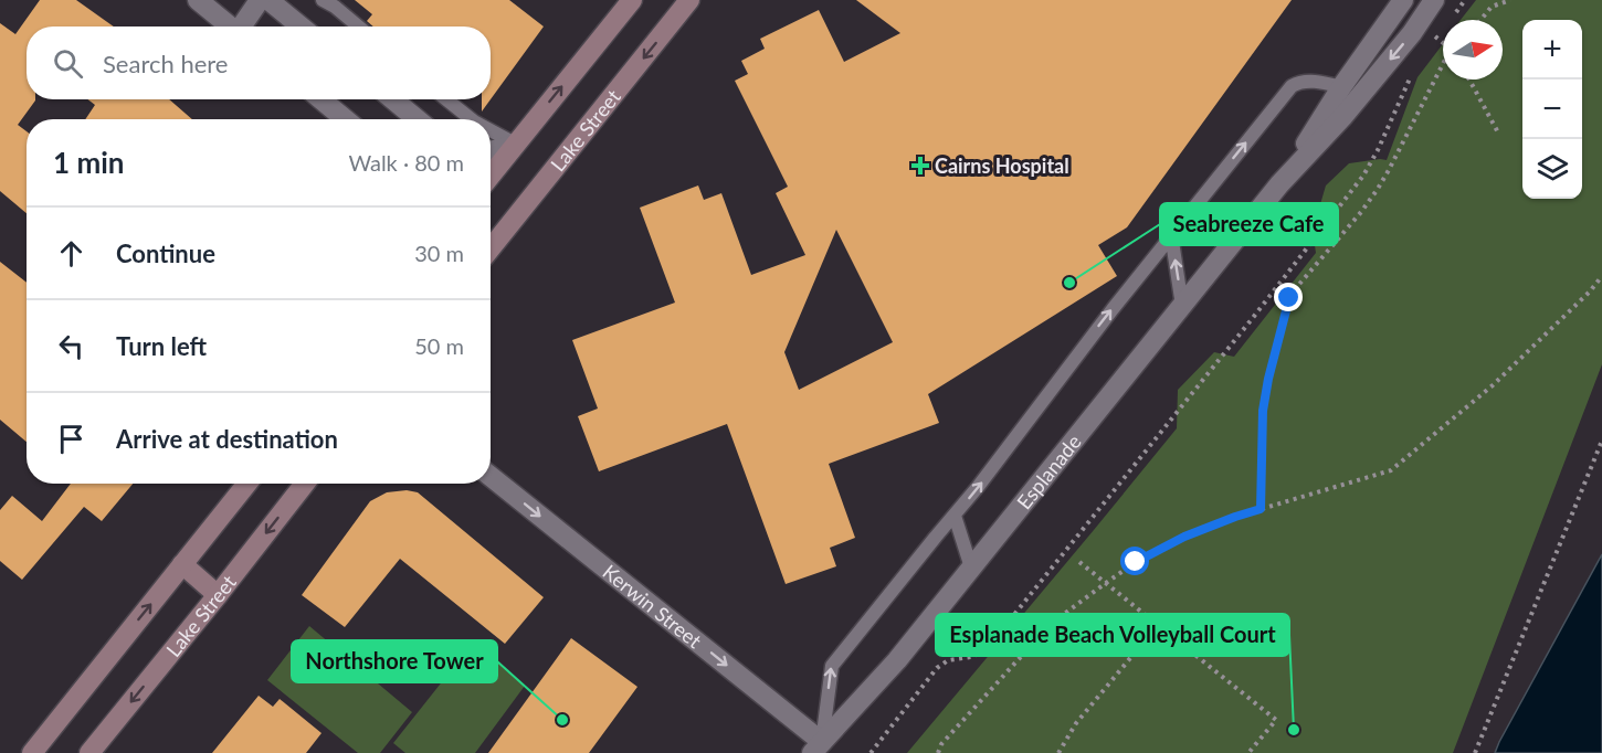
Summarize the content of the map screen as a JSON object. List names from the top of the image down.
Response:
{
  "streets": {
    "main road": ["Lake Street"],
    "street": ["Esplanade", "Kerwin Street"]
  },
  "crossings": [
    ["Esplanade", "Kerwin Street"]
  ],
  "one_way": ["Kerwin Street"],
  "places": {
    "health": ["Cairns Hospital"],
    "other": ["Seabreeze Cafe", "Northshore Tower", "Esplanade Beach Volleyball Court"]
  },
  "north": "right",
  "page": {
    "map_buttons": ["+", "−"],
    "search": "Search here",
    "heading": ["1 min", "Walk · 80 m"],
    "list": [
      ["Continue", "30 m"],
      ["Turn left", "50 m"],
      "Arrive at destination"
    ]
  }
}
